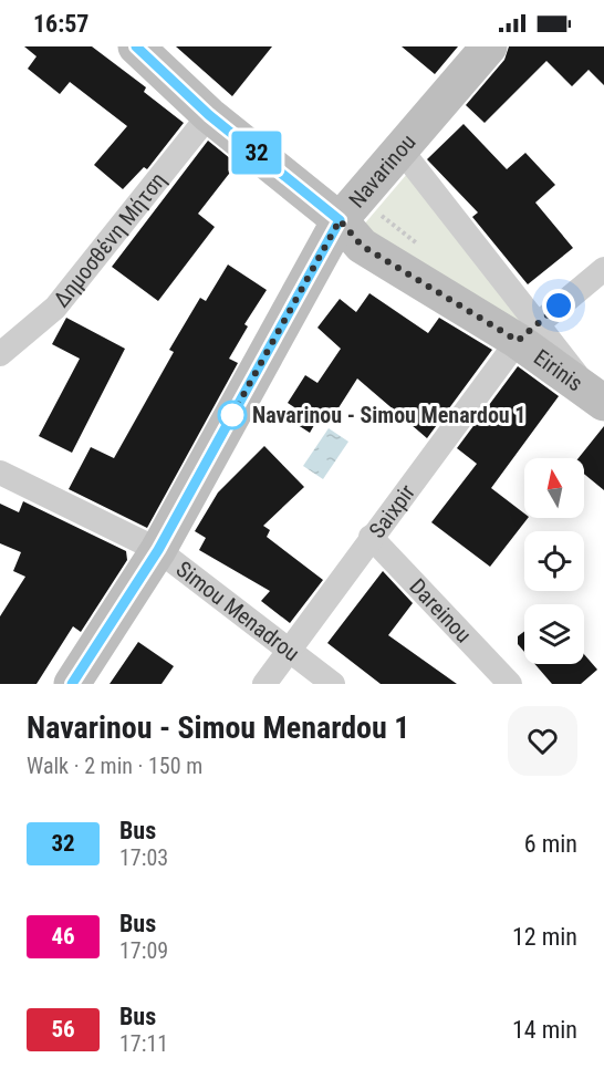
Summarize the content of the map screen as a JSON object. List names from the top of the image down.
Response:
{
  "streets": {
    "main road": ["Navarinou", "Eirinis"],
    "street": [
      "Δημοσθένη Μήτση",
      "Saixpir",
      "Dareinou",
      "Simou Menadrou"
    ]
  },
  "crossings": [
    ["Navarinou", "Eirinis"],
    ["Navarinou", "Simou Menadrou"],
    ["Δημοσθένη Μήτση", "Eirinis"],
    ["Eirinis", "Saixpir"],
    ["Saixpir", "Dareinou"],
    ["Saixpir", "Simou Menadrou"]
  ],
  "places": ["Navarinou - Simou Menardou 1"],
  "lines": ["bus line 32"],
  "north": "top",
  "page": {
    "status": "16:57",
    "on_map": "32",
    "heading": ["Navarinou - Simou Menardou 1", "Walk · 2 min · 150 m"],
    "list": [
      {
        "mark": "32",
        "name": "Bus",
        "note": "17:03",
        "value": "6 min"
      },
      {
        "mark": "46",
        "name": "Bus",
        "note": "17:09",
        "value": "12 min"
      },
      {
        "mark": "56",
        "name": "Bus",
        "note": "17:11",
        "value": "14 min"
      }
    ]
  }
}
